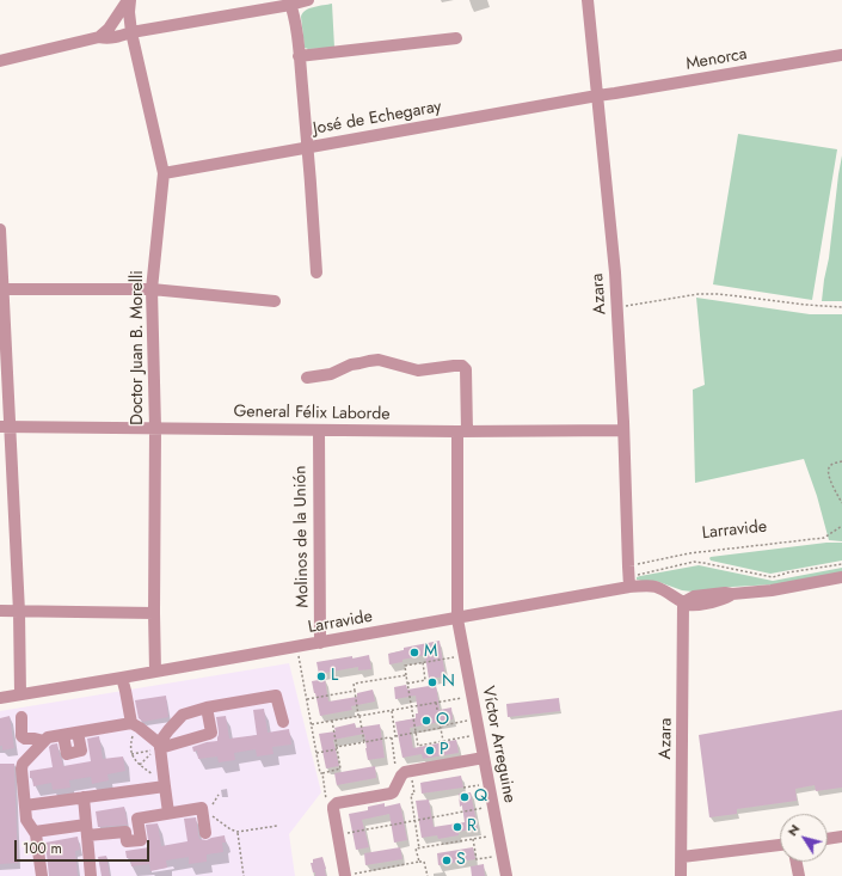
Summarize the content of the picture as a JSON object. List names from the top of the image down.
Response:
{
  "streets": {
    "street": [
      "Menorca",
      "José de Echegaray",
      "Azara",
      "Doctor Juan B. Morelli",
      "General Félix Laborde",
      "Larravide",
      "Molinos de la Unión",
      "Víctor Arreguine"
    ]
  },
  "crossings": [
    ["Menorca", "José de Echegaray"],
    ["Menorca", "Azara"],
    ["José de Echegaray", "Azara"],
    ["José de Echegaray", "Doctor Juan B. Morelli"],
    ["Azara", "General Félix Laborde"],
    ["Azara", "Larravide"],
    ["Doctor Juan B. Morelli", "General Félix Laborde"],
    ["Doctor Juan B. Morelli", "Larravide"],
    ["General Félix Laborde", "Molinos de la Unión"],
    ["General Félix Laborde", "Víctor Arreguine"],
    ["Larravide", "Molinos de la Unión"],
    ["Larravide", "Víctor Arreguine"]
  ],
  "places": [
    "M",
    "L",
    "N",
    "O",
    "P",
    "Q",
    "R",
    "S"
  ],
  "scale_bar": "100 m",
  "north": "top left"
}
